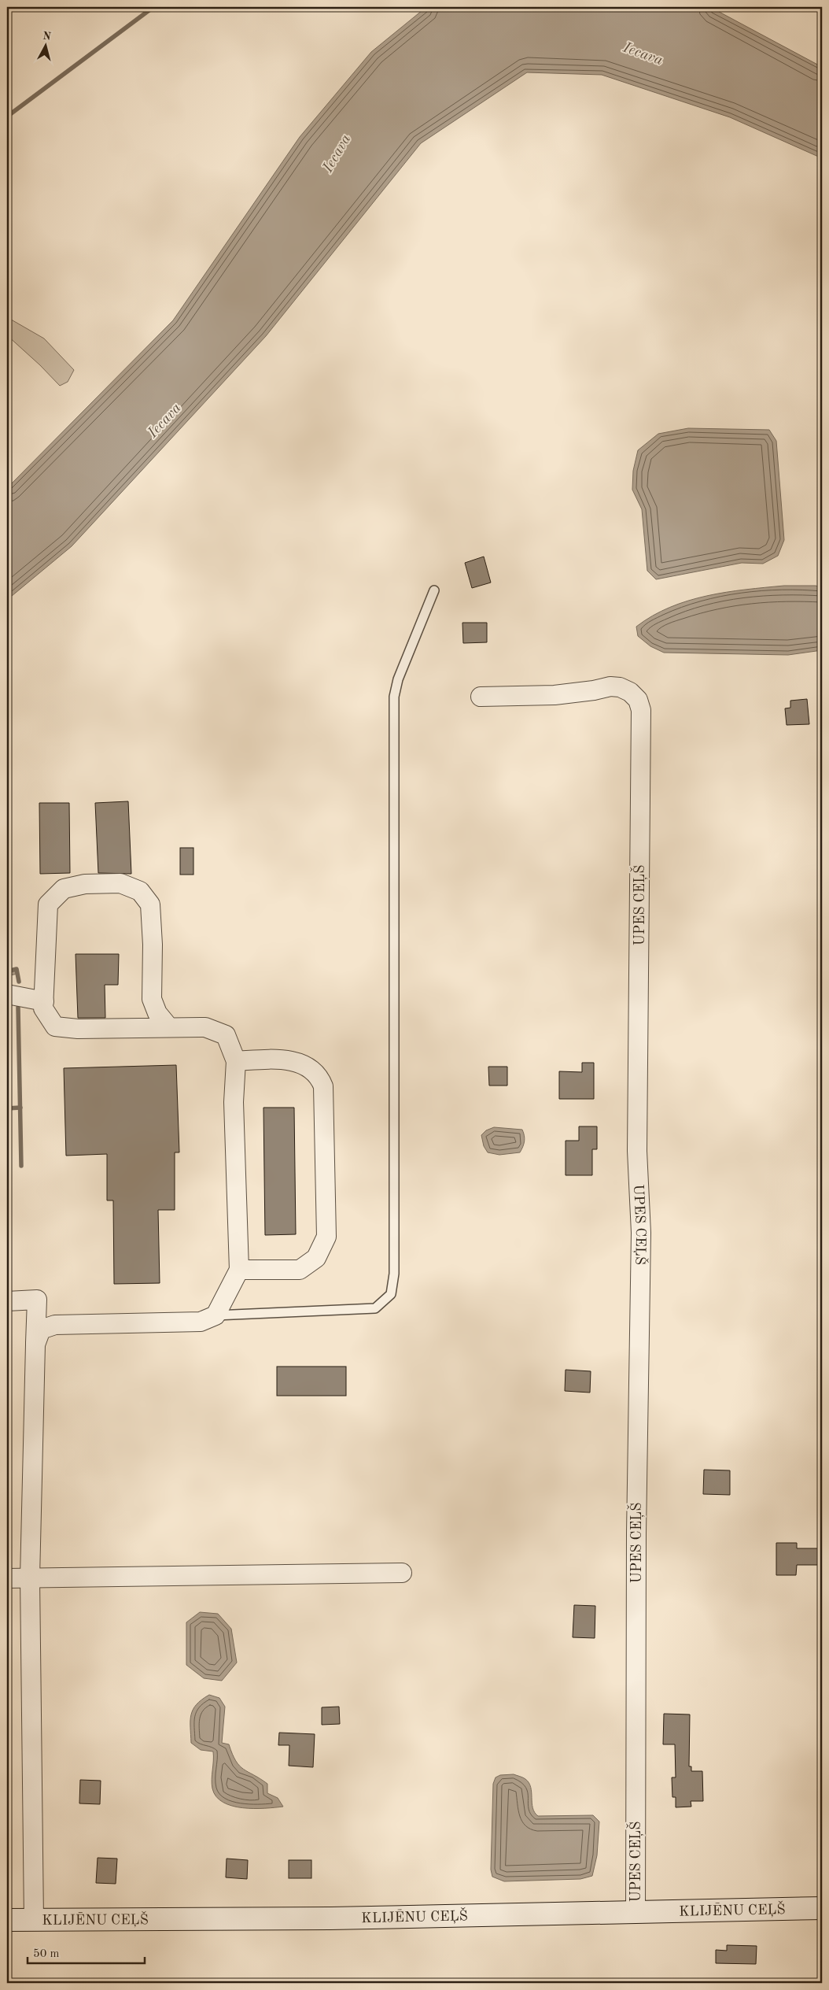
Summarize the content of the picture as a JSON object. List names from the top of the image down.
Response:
{
  "streets": {
    "street": ["UPES CEĻŠ", "KLIJĒNU CEĻŠ"]
  },
  "crossings": [
    ["UPES CEĻŠ", "KLIJĒNU CEĻŠ"]
  ],
  "water": ["Iecava"],
  "scale_bar": "50 m",
  "north": "top"
}
